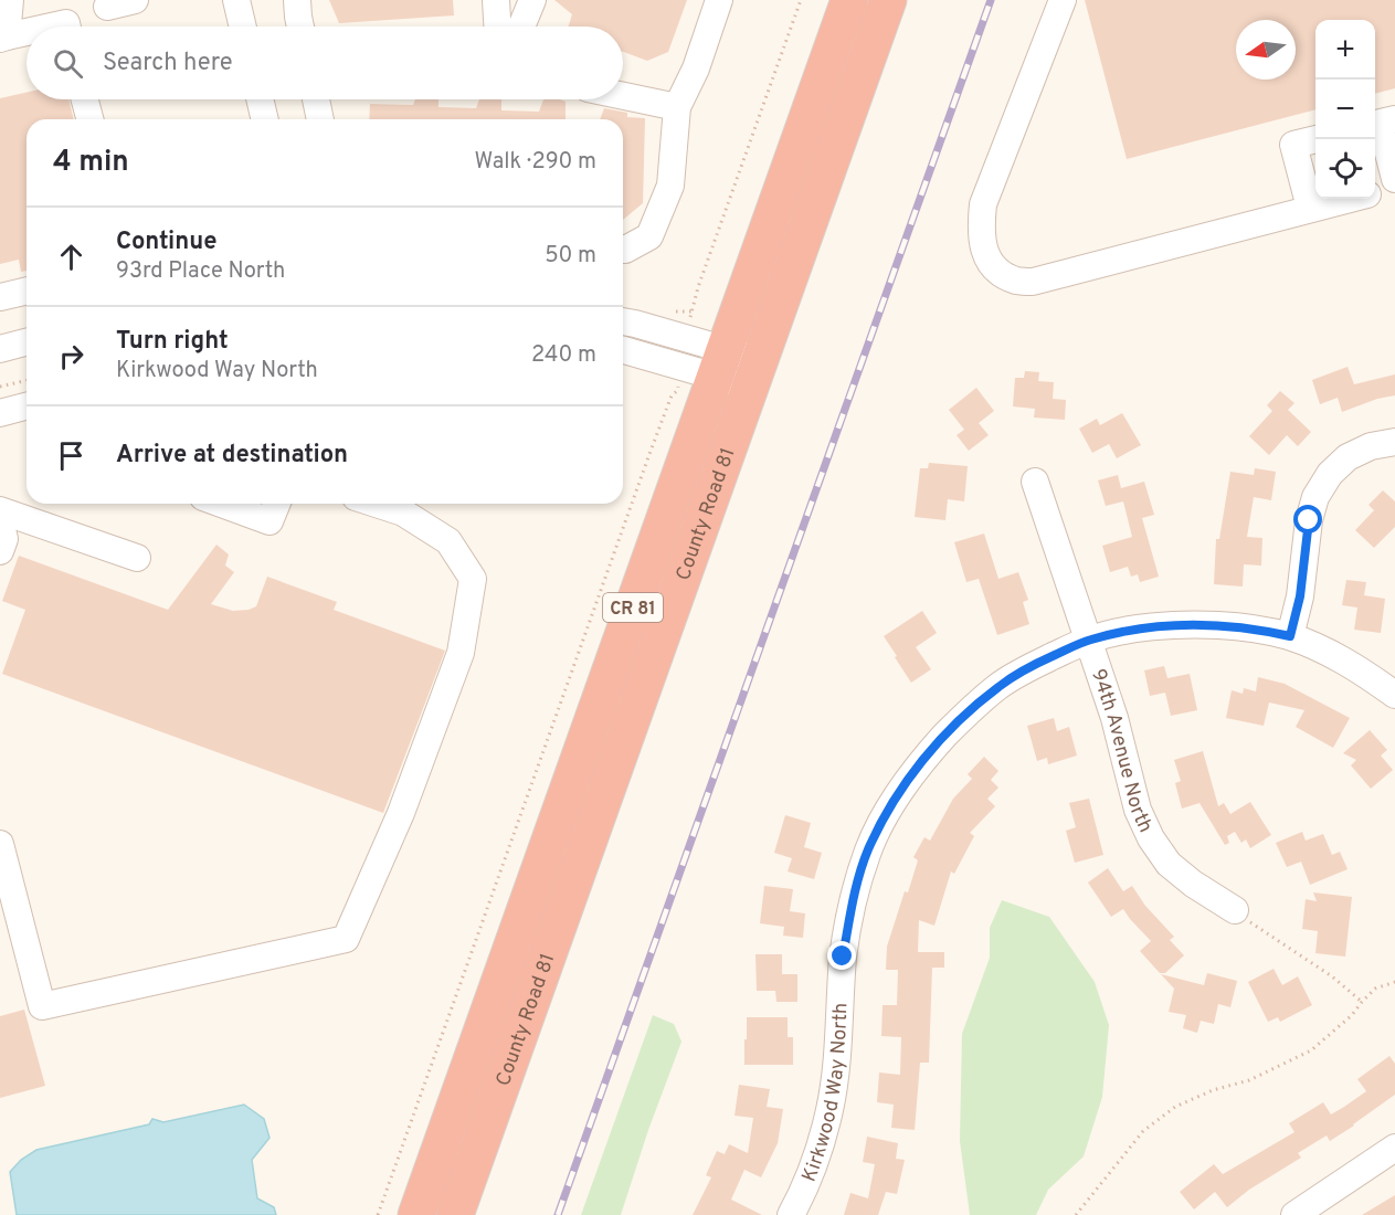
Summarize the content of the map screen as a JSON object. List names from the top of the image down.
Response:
{
  "streets": {
    "highway": ["County Road 81", "CR 81"],
    "street": ["94th Avenue North", "Kirkwood Way North"]
  },
  "crossings": [
    ["94th Avenue North", "Kirkwood Way North"]
  ],
  "north": "left",
  "page": {
    "map_buttons": ["+", "−"],
    "search": "Search here",
    "heading": ["4 min", "Walk · 290 m"],
    "list": [
      ["Continue", "93rd Place North", "50 m"],
      ["Turn right", "Kirkwood Way North", "240 m"],
      "Arrive at destination"
    ]
  }
}
